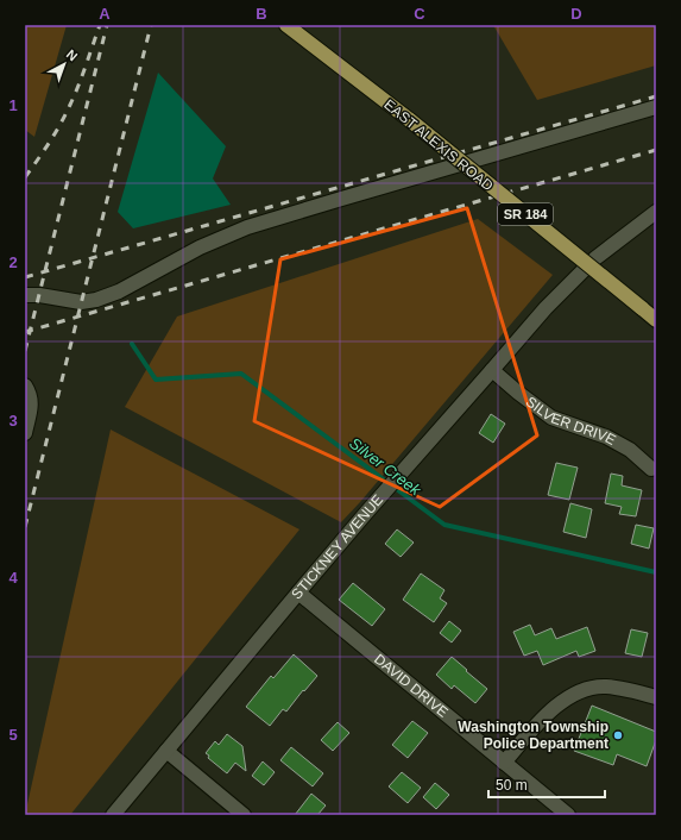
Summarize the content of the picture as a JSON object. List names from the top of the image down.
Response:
{
  "streets": {
    "main road": ["EAST ALEXIS ROAD", "SR 184"],
    "street": ["SILVER DRIVE", "STICKNEY AVENUE", "DAVID DRIVE"]
  },
  "crossings": [
    ["SILVER DRIVE", "STICKNEY AVENUE"],
    ["STICKNEY AVENUE", "DAVID DRIVE"]
  ],
  "water": ["Silver Creek"],
  "places": ["Washington Township Police Department"],
  "scale_bar": "50 m",
  "north": "top right",
  "grid": {
    "columns": [
      "A",
      "B",
      "C",
      "D"
    ],
    "rows": [
      "1",
      "2",
      "3",
      "4",
      "5"
    ]
  }
}
